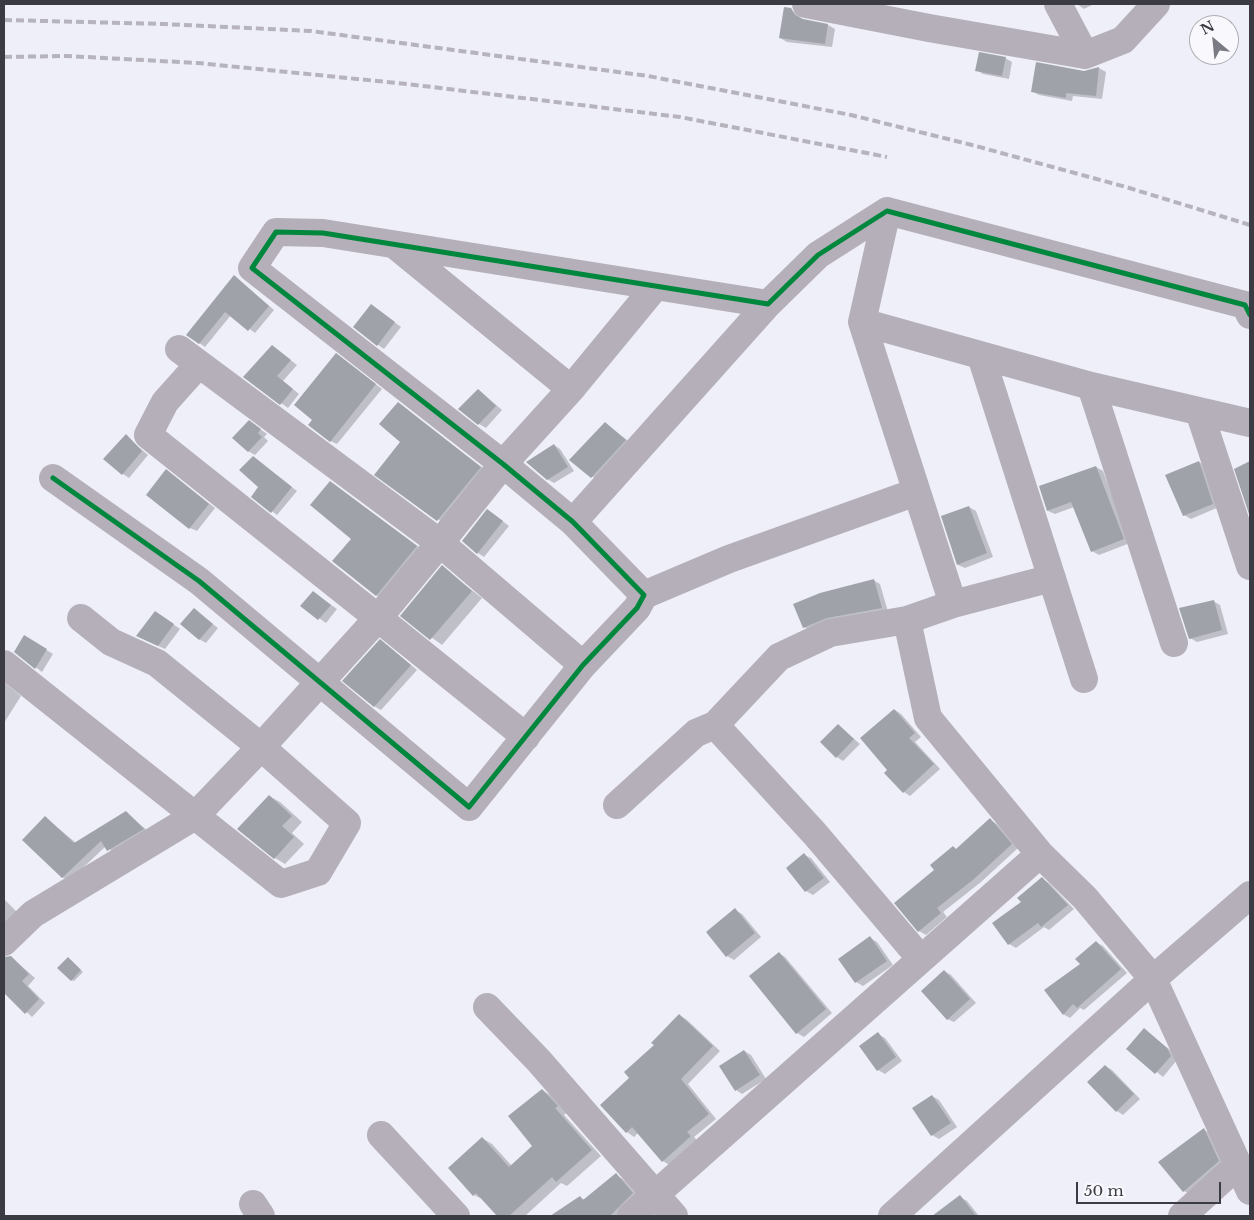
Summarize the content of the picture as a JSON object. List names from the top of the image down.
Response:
{
  "scale_bar": "50 m",
  "north": "top left"
}
